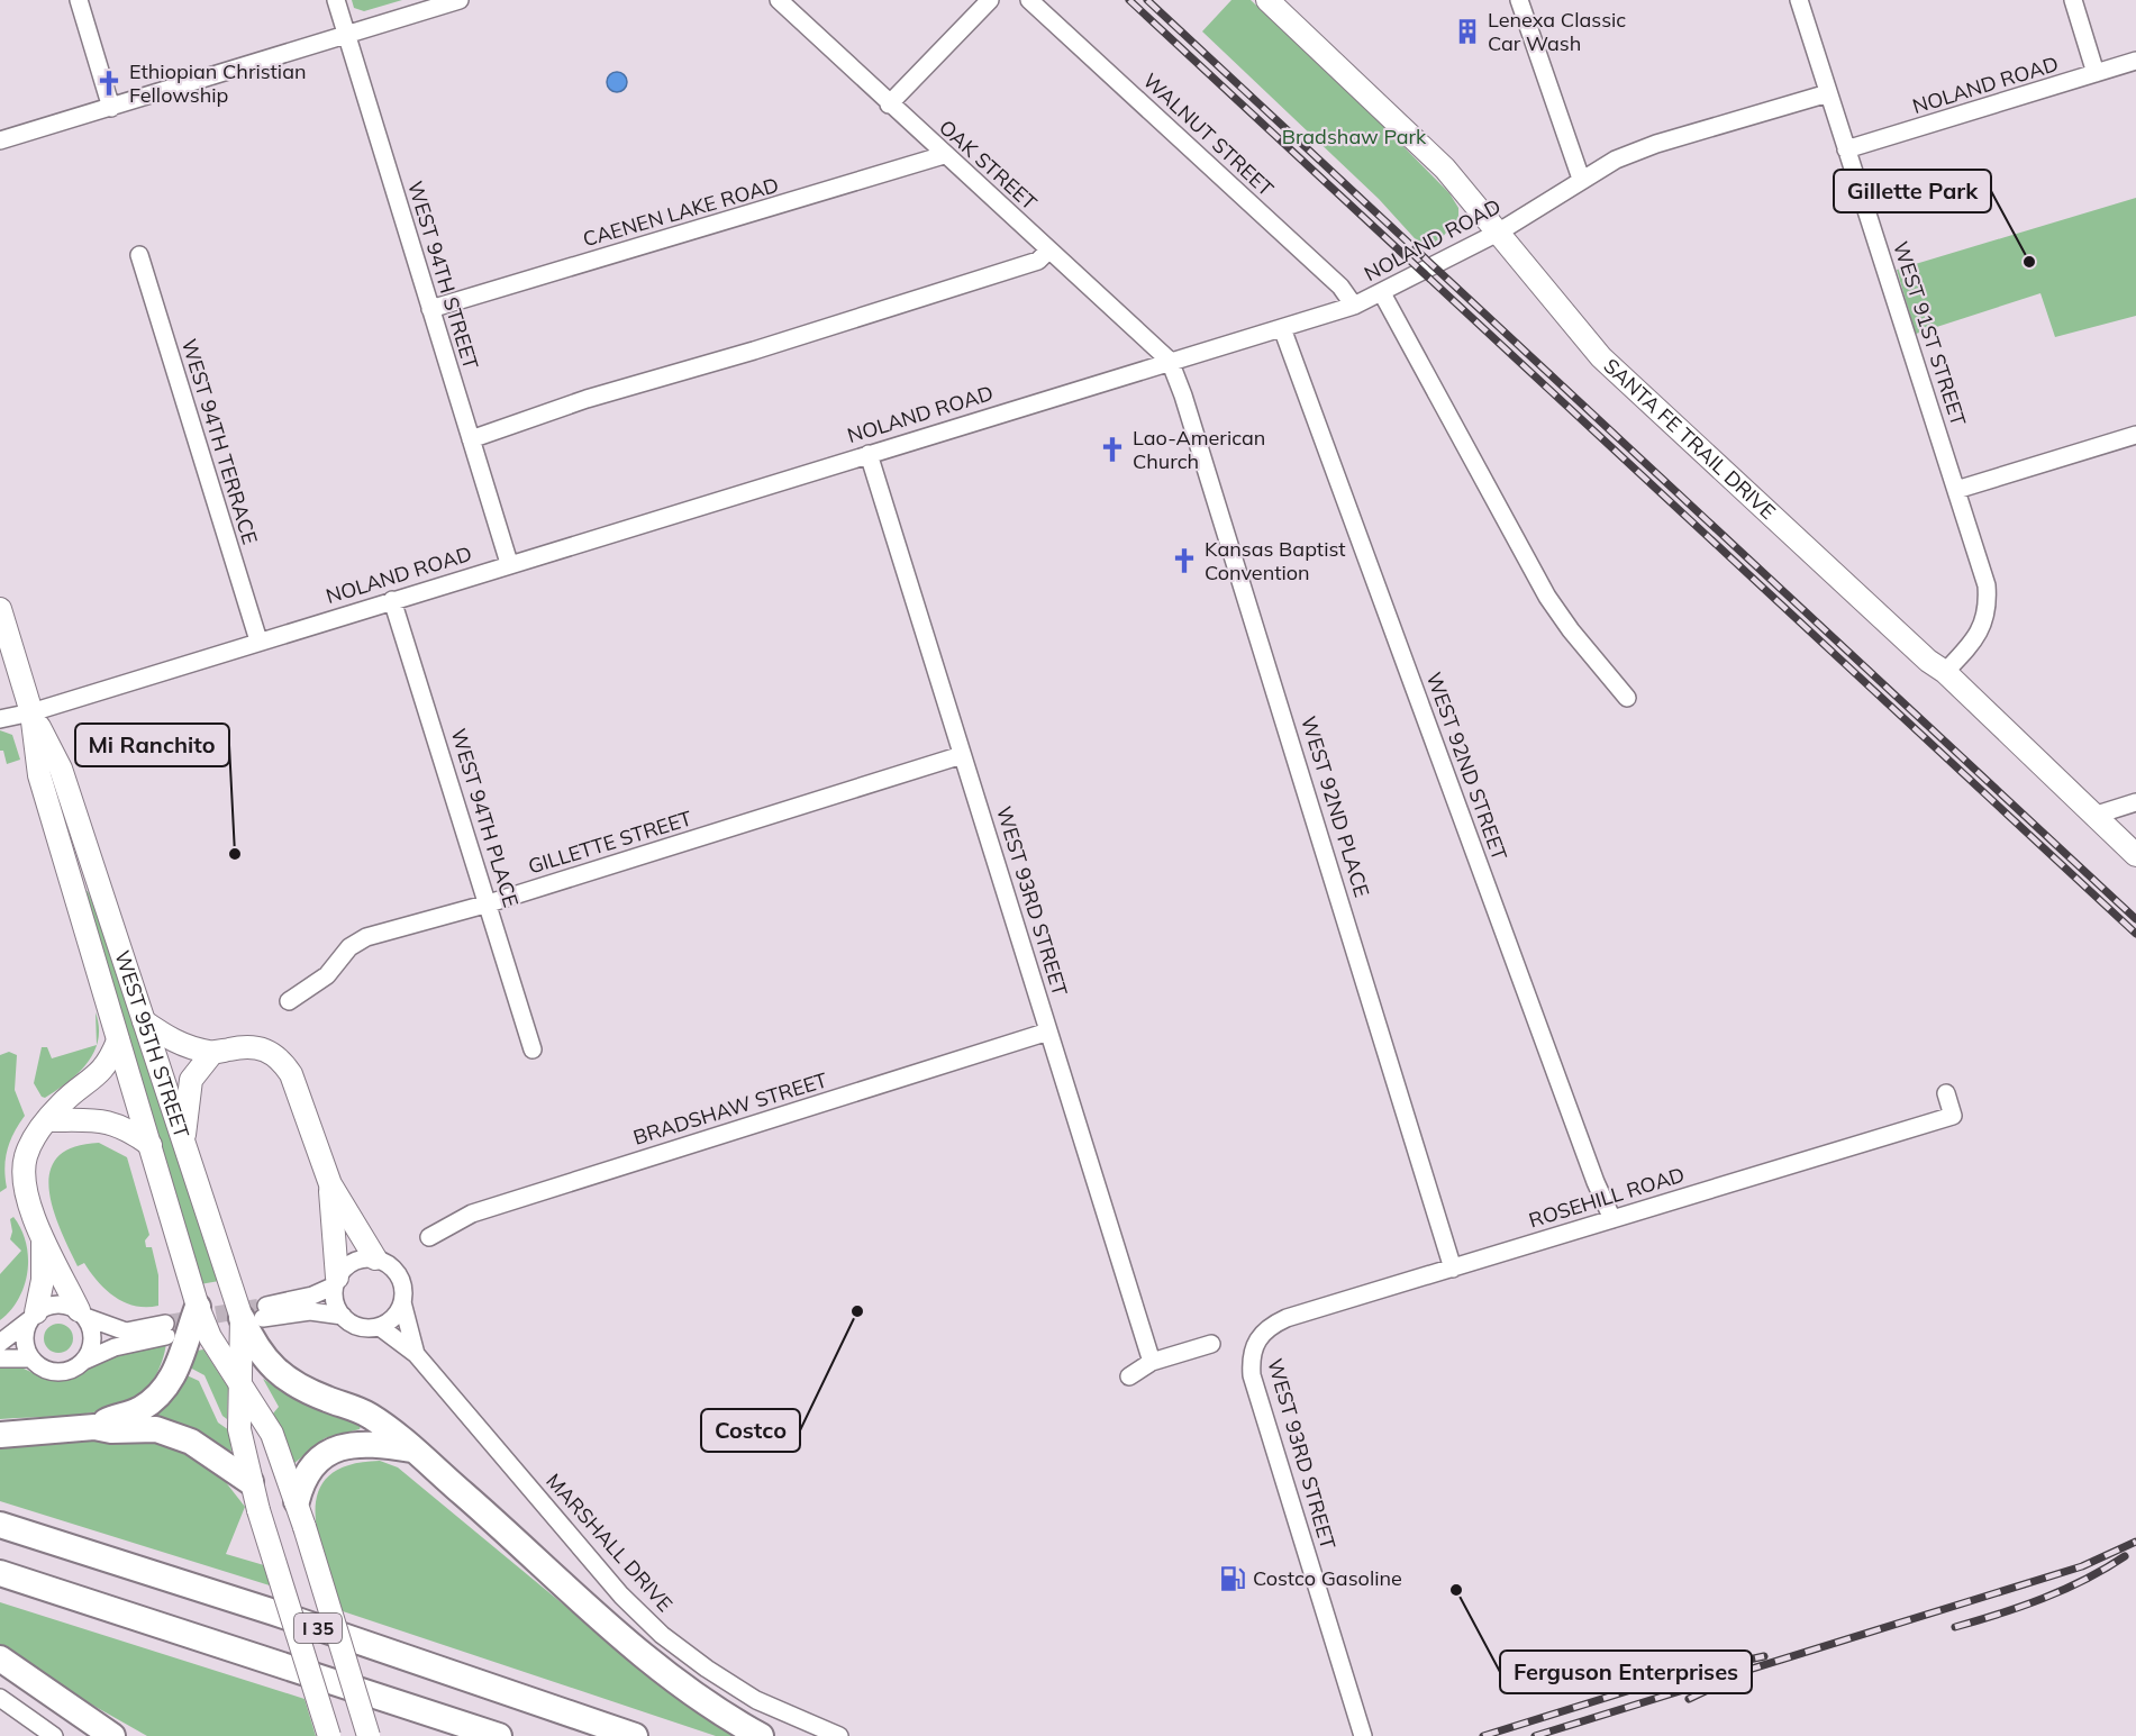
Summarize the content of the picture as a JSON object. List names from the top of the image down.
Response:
{
  "streets": {
    "highway": ["I 35"],
    "main road": ["SANTA FE TRAIL DRIVE", "WEST 95TH STREET"],
    "street": [
      "NOLAND ROAD",
      "WALNUT STREET",
      "OAK STREET",
      "CAENEN LAKE ROAD",
      "WEST 94TH STREET",
      "WEST 91ST STREET",
      "WEST 94TH TERRACE",
      "WEST 92ND STREET",
      "WEST 92ND PLACE",
      "WEST 94TH PLACE",
      "GILLETTE STREET",
      "WEST 93RD STREET",
      "BRADSHAW STREET",
      "ROSEHILL ROAD",
      "MARSHALL DRIVE"
    ]
  },
  "crossings": [
    ["NOLAND ROAD", "WALNUT STREET"],
    ["NOLAND ROAD", "OAK STREET"],
    ["NOLAND ROAD", "WEST 94TH STREET"],
    ["NOLAND ROAD", "WEST 91ST STREET"],
    ["NOLAND ROAD", "SANTA FE TRAIL DRIVE"],
    ["NOLAND ROAD", "WEST 94TH TERRACE"],
    ["NOLAND ROAD", "WEST 92ND STREET"],
    ["NOLAND ROAD", "WEST 92ND PLACE"],
    ["NOLAND ROAD", "WEST 94TH PLACE"],
    ["NOLAND ROAD", "WEST 93RD STREET"],
    ["NOLAND ROAD", "WEST 95TH STREET"],
    ["OAK STREET", "CAENEN LAKE ROAD"],
    ["OAK STREET", "WEST 92ND PLACE"],
    ["CAENEN LAKE ROAD", "WEST 94TH STREET"],
    ["WEST 91ST STREET", "SANTA FE TRAIL DRIVE"],
    ["WEST 92ND STREET", "ROSEHILL ROAD"],
    ["WEST 92ND PLACE", "ROSEHILL ROAD"],
    ["WEST 94TH PLACE", "GILLETTE STREET"],
    ["GILLETTE STREET", "WEST 93RD STREET"],
    ["WEST 93RD STREET", "BRADSHAW STREET"],
    ["WEST 93RD STREET", "ROSEHILL ROAD"]
  ],
  "parks": ["Bradshaw Park"],
  "places": {
    "building": ["Lenexa Classic Car Wash"],
    "church": ["Ethiopian Christian Fellowship", "Lao-American Church", "Kansas Baptist Convention"],
    "other": [
      "Gillette Park",
      "Mi Ranchito",
      "Costco",
      "Ferguson Enterprises"
    ],
    "fuel station": ["Costco Gasoline"]
  }
}
